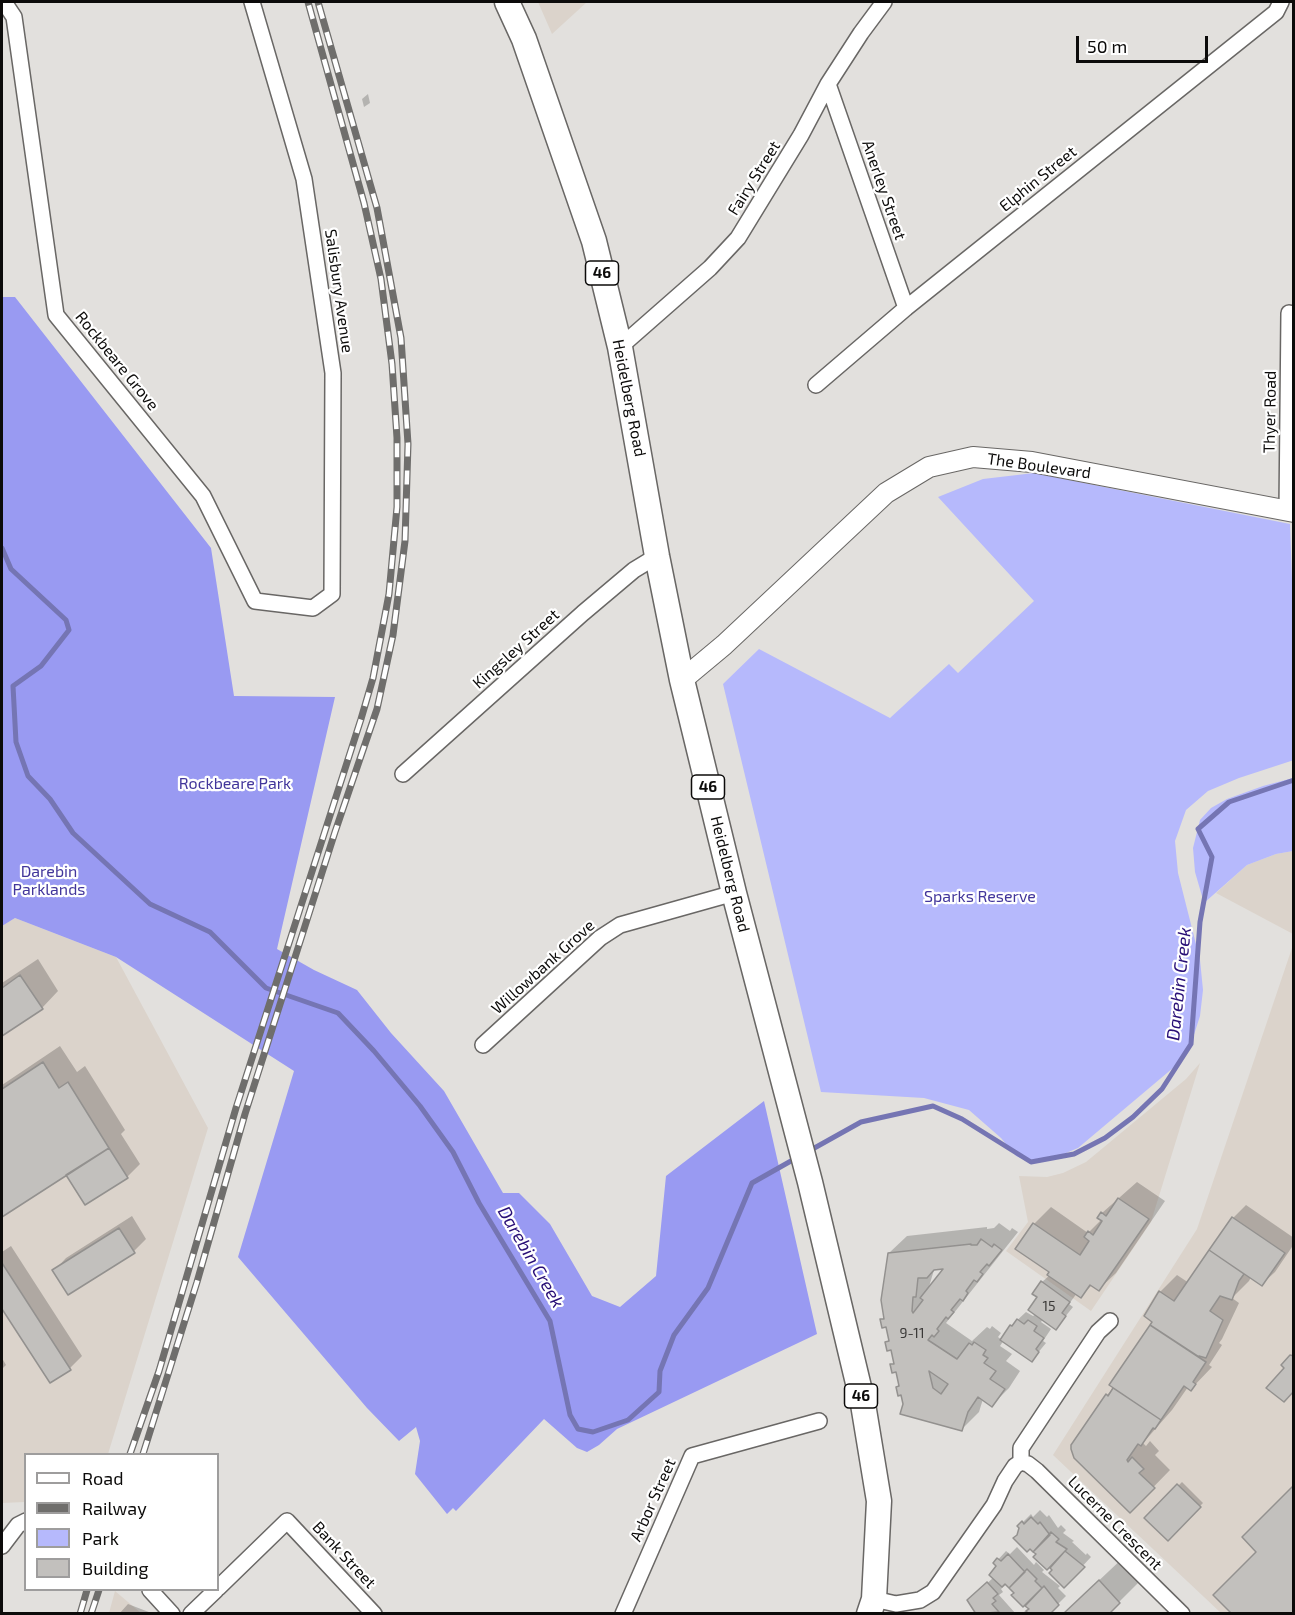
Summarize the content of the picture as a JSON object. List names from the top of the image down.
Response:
{
  "streets": {
    "main road": ["46", "Heidelberg Road"],
    "street": [
      "Fairy Street",
      "Elphin Street",
      "Anerley Street",
      "Salisbury Avenue",
      "Rockbeare Grove",
      "Thyer Road",
      "The Boulevard",
      "Kingsley Street",
      "Willowbank Grove",
      "Arbor Street",
      "Lucerne Crescent",
      "Bank Street"
    ]
  },
  "crossings": [
    ["Fairy Street", "Anerley Street"],
    ["Fairy Street", "Heidelberg Road"],
    ["Elphin Street", "Anerley Street"],
    ["Salisbury Avenue", "Rockbeare Grove"],
    ["Heidelberg Road", "The Boulevard"],
    ["Heidelberg Road", "Kingsley Street"],
    ["Heidelberg Road", "Willowbank Grove"],
    ["Thyer Road", "The Boulevard"]
  ],
  "water": ["Darebin Creek"],
  "parks": ["Rockbeare Park", "Darebin Parklands", "Sparks Reserve"],
  "house_numbers": ["15", "9-11"],
  "legend": [
    "Road",
    "Railway",
    "Park",
    "Building"
  ],
  "scale_bar": "50 m"
}
